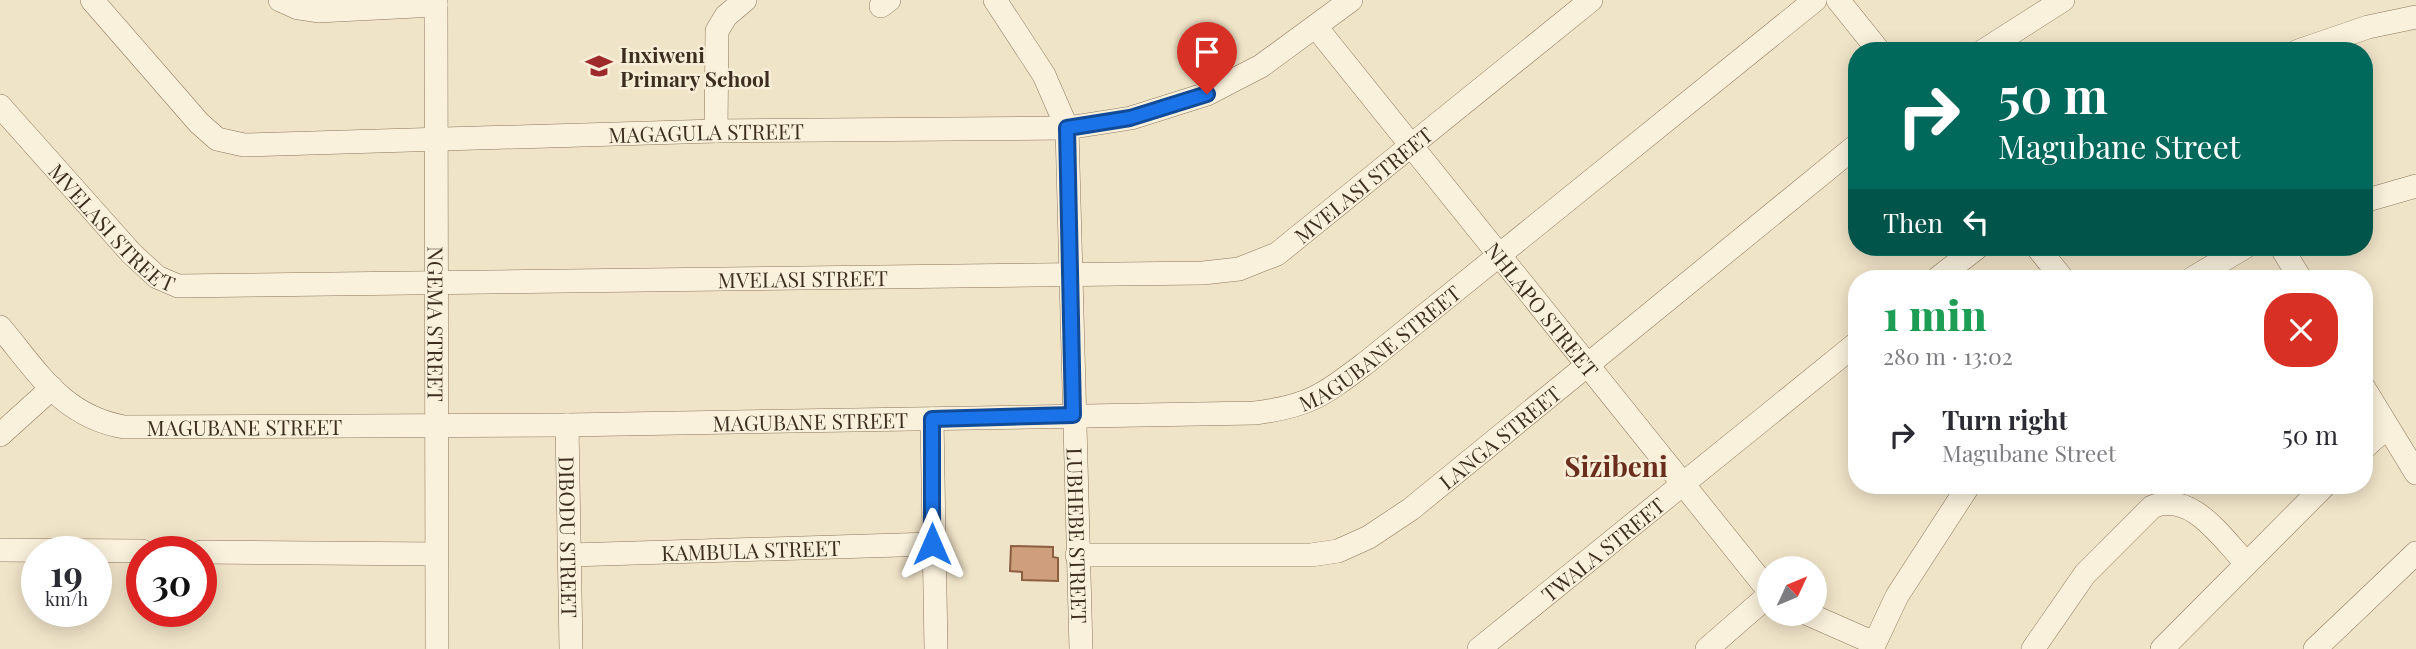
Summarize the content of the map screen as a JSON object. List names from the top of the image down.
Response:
{
  "streets": {
    "street": [
      "MAGAGULA STREET",
      "MVELASI STREET",
      "NHLAPO STREET",
      "NGEMA STREET",
      "MAGUBANE STREET",
      "LANGA STREET",
      "LUBHEBE STREET",
      "DIBODU STREET",
      "TWALA STREET",
      "KAMBULA STREET"
    ]
  },
  "crossings": [
    ["MAGAGULA STREET", "NHLAPO STREET"],
    ["MAGAGULA STREET", "NGEMA STREET"],
    ["MAGAGULA STREET", "LUBHEBE STREET"],
    ["MVELASI STREET", "NHLAPO STREET"],
    ["MVELASI STREET", "NGEMA STREET"],
    ["MVELASI STREET", "LUBHEBE STREET"],
    ["NHLAPO STREET", "MAGUBANE STREET"],
    ["NHLAPO STREET", "LANGA STREET"],
    ["NHLAPO STREET", "TWALA STREET"],
    ["NGEMA STREET", "MAGUBANE STREET"],
    ["MAGUBANE STREET", "LUBHEBE STREET"],
    ["MAGUBANE STREET", "DIBODU STREET"],
    ["LANGA STREET", "LUBHEBE STREET"],
    ["DIBODU STREET", "KAMBULA STREET"]
  ],
  "districts": ["Sizibeni"],
  "places": {
    "school or university": ["Inxiweni Primary School"]
  },
  "north": "top right",
  "page": {
    "turn": ["50 m", "Magubane Street"],
    "then": "Then",
    "heading": ["1 min", "280 m · 13:02"],
    "list": [
      {
        "name": "Turn right",
        "note": "Magubane Street",
        "value": "50 m"
      }
    ],
    "speed": "19 km/h",
    "limit": "30"
  }
}
